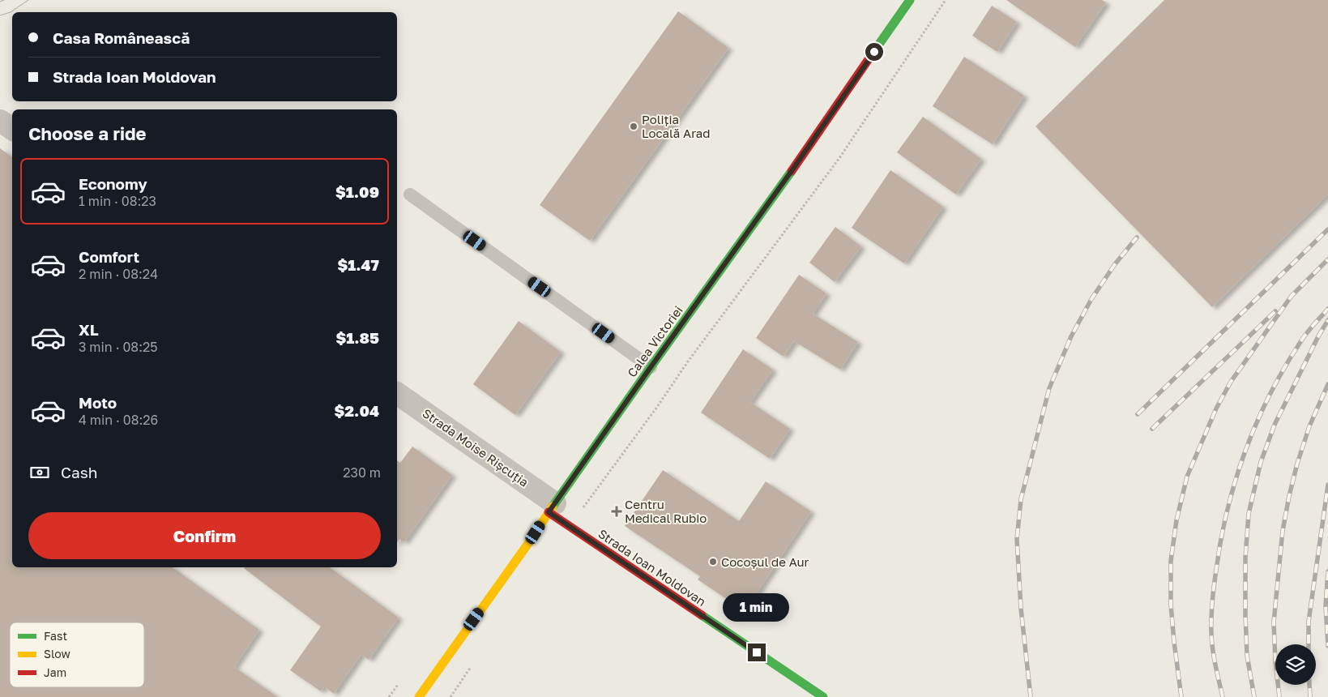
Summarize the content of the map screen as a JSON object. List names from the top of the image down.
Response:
{
  "streets": {
    "main road": ["Calea Victoriei", "Strada Ioan Moldovan"],
    "street": ["Strada Moise Rișcuția"]
  },
  "crossings": [
    ["Calea Victoriei", "Strada Moise Rișcuția"],
    ["Calea Victoriei", "Strada Ioan Moldovan"],
    ["Strada Moise Rișcuția", "Strada Ioan Moldovan"]
  ],
  "places": {
    "other": ["Poliția Locală Arad", "Cocoșul de Aur"],
    "health": ["Centru Medical Rubio"]
  },
  "legend": ["Fast", "Slow", "Jam"],
  "page": {
    "banner": ["Casa Românească", "Strada Ioan Moldovan"],
    "heading": "Choose a ride",
    "list": [
      {
        "name": "Economy",
        "note": "1 min · 08:23",
        "value": "$1.09"
      },
      {
        "name": "Comfort",
        "note": "2 min · 08:24",
        "value": "$1.47"
      },
      {
        "name": "XL",
        "note": "3 min · 08:25",
        "value": "$1.85"
      },
      {
        "name": "Moto",
        "note": "4 min · 08:26",
        "value": "$2.04"
      }
    ],
    "pay": ["Cash", "230 m"],
    "buttons": "Confirm",
    "bubble": "1 min"
  }
}
